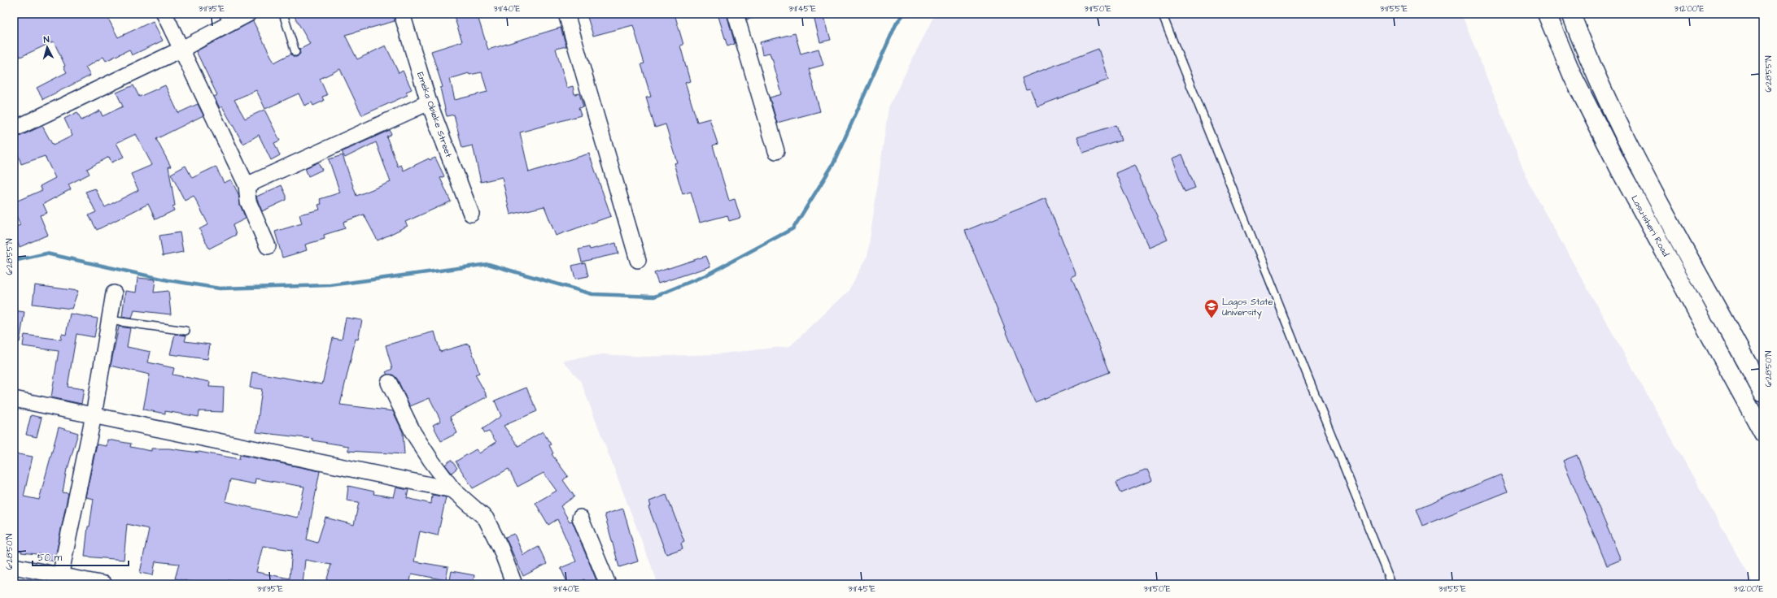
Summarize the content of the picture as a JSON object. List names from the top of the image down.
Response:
{
  "streets": {
    "main road": ["Lasu-Isheri Road"],
    "street": ["Emeka Obieke Street"]
  },
  "places": {
    "school or university": ["Lagos State University"]
  },
  "scale_bar": "50 m",
  "north": "top",
  "coordinates": [
    "3°11'35\"E",
    "3°11'40\"E",
    "3°11'45\"E",
    "3°11'50\"E",
    "3°11'55\"E",
    "3°12'00\"E",
    "6°28'55\"N",
    "6°28'50\"N"
  ]
}
